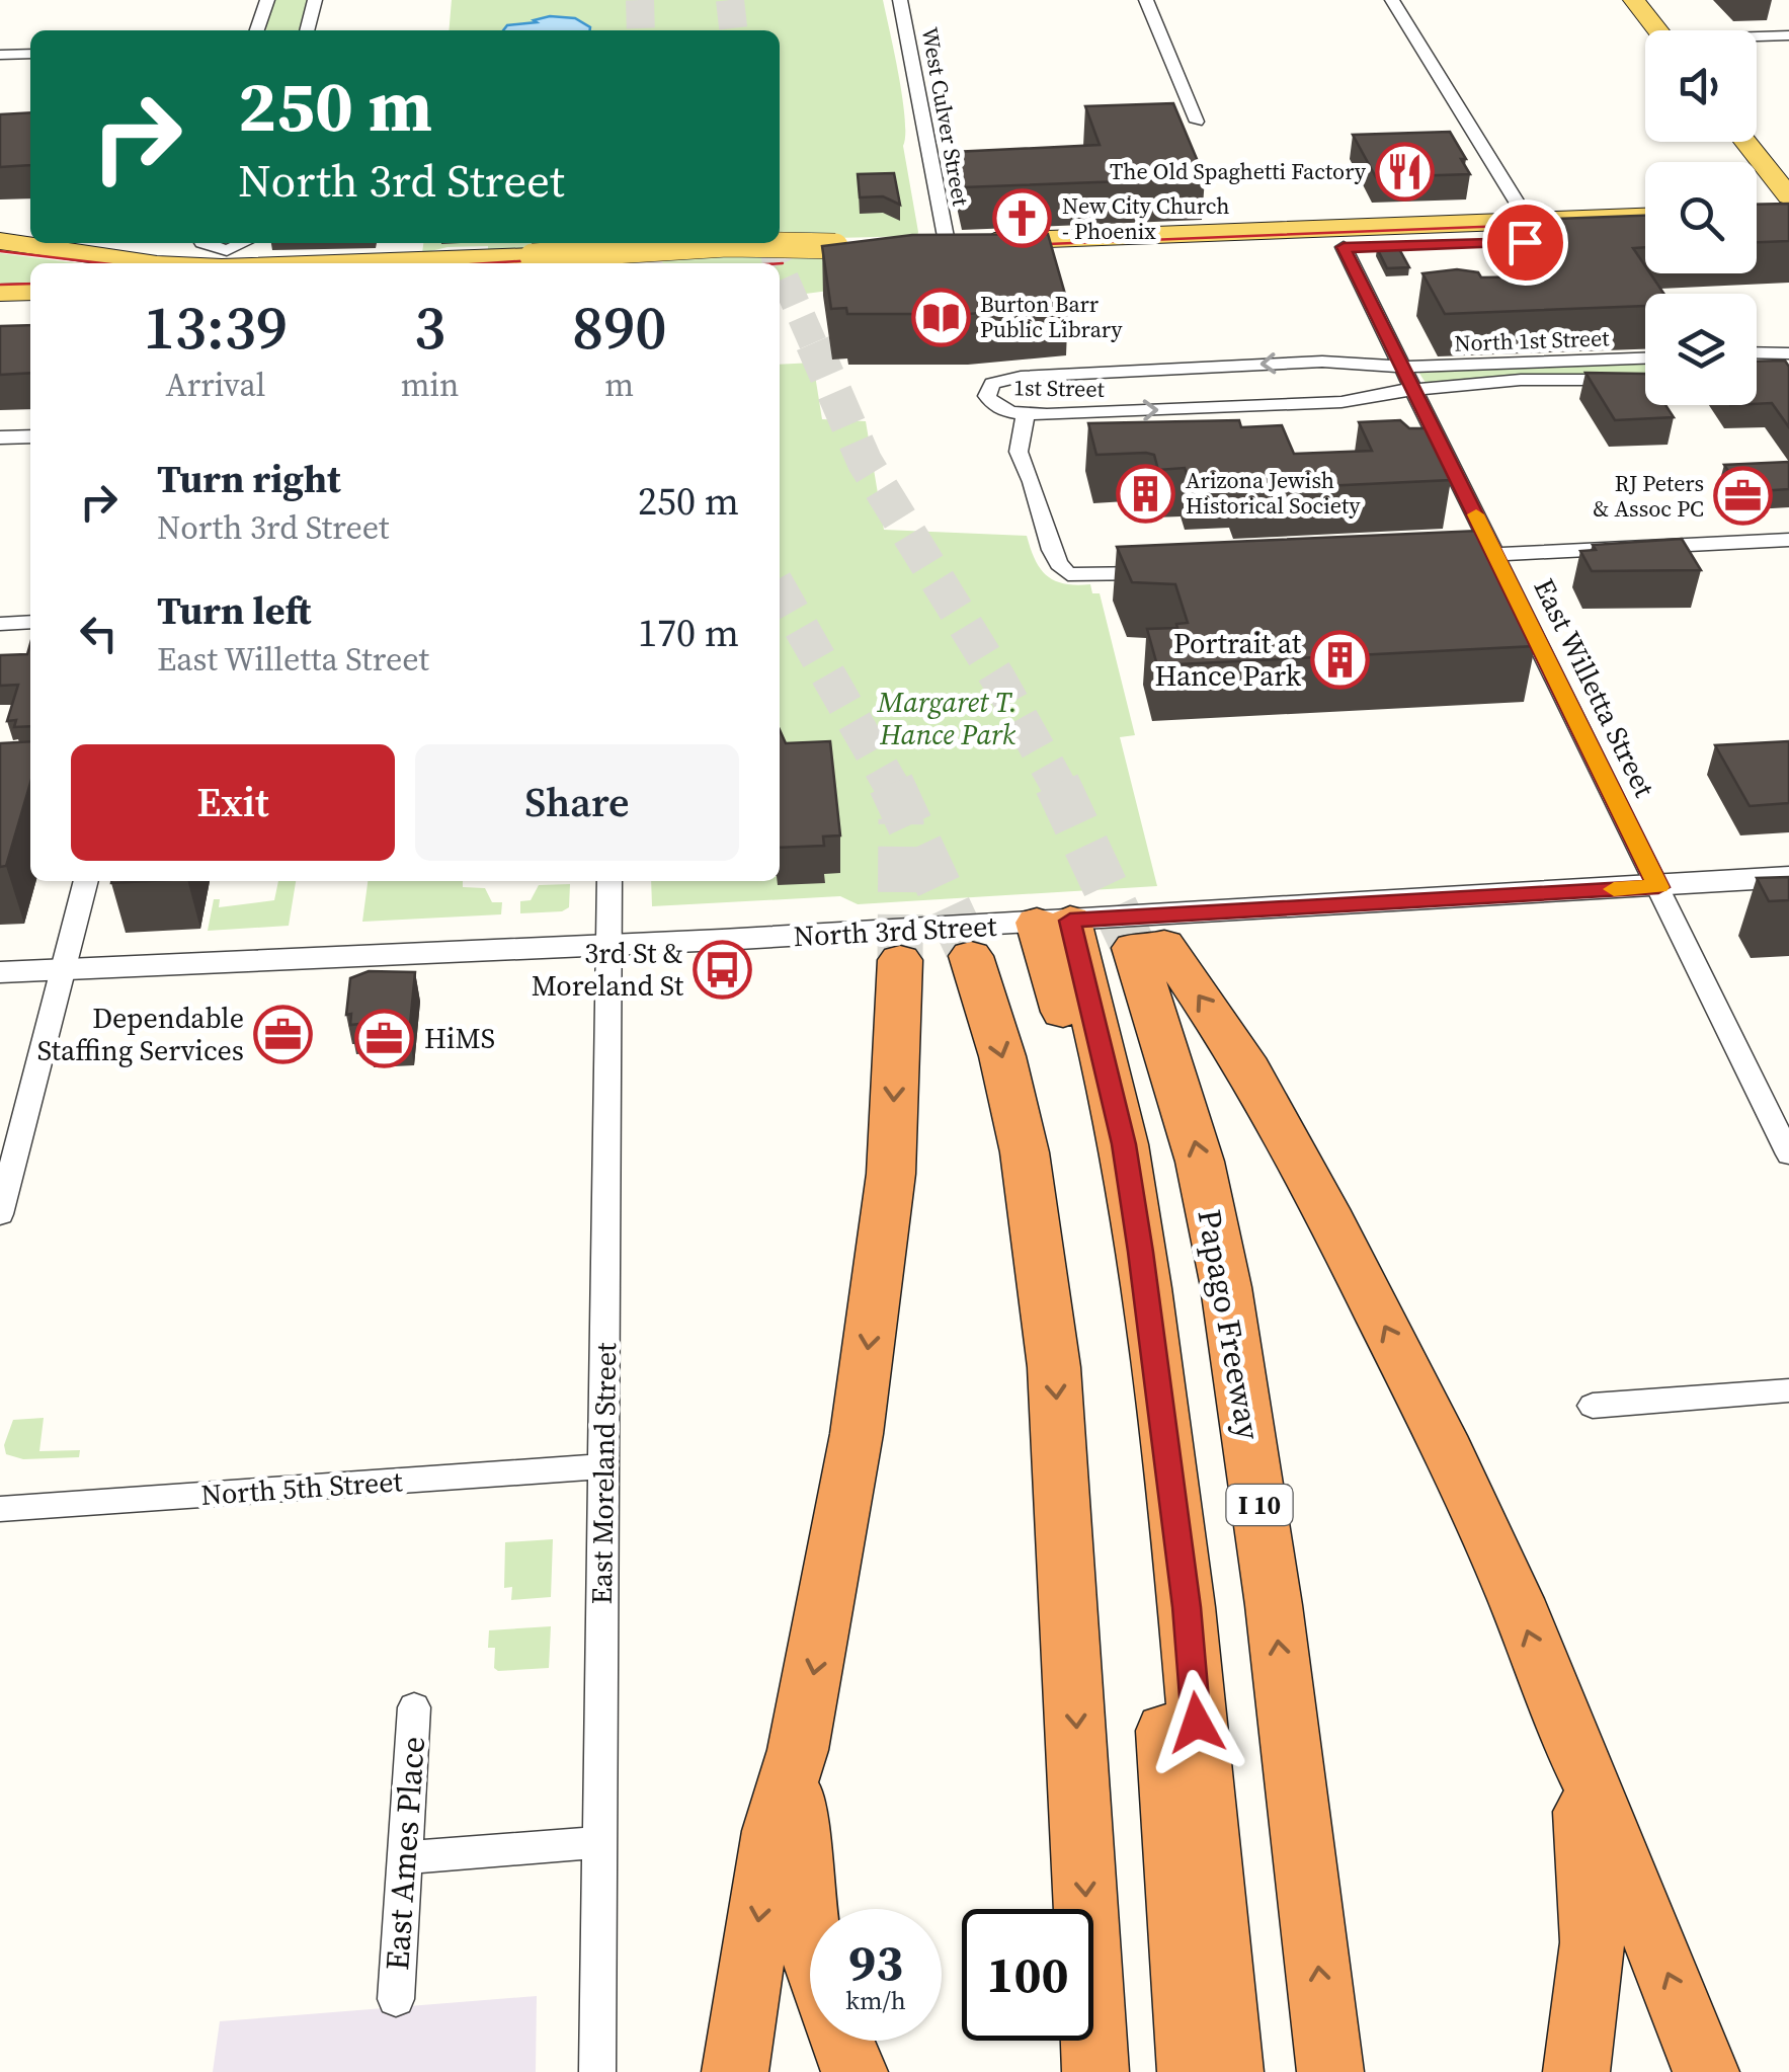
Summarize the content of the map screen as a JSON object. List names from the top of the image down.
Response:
{
  "streets": {
    "highway": ["Papago Freeway", "I 10"],
    "street": [
      "West Culver Street",
      "North 1st Street",
      "1st Street",
      "East Willetta Street",
      "North 3rd Street",
      "East Moreland Street",
      "North 5th Street",
      "East Ames Place"
    ]
  },
  "crossings": [
    ["North 1st Street", "1st Street"],
    ["North 1st Street", "East Willetta Street"],
    ["1st Street", "East Willetta Street"],
    ["East Willetta Street", "North 3rd Street"],
    ["North 3rd Street", "East Moreland Street"],
    ["East Moreland Street", "North 5th Street"]
  ],
  "parks": ["Margaret T. Hance Park"],
  "places": {
    "restaurant": ["The Old Spaghetti Factory"],
    "church": ["New City Church - Phoenix"],
    "library": ["Burton Barr Public Library"],
    "building": ["Arizona Jewish Historical Society", "Portrait at Hance Park"],
    "office": ["RJ Peters & Assoc PC", "Dependable Staffing Services", "HiMS"],
    "bus stop": ["3rd St & Moreland St"]
  },
  "page": {
    "turn": ["250 m", "North 3rd Street"],
    "eta": [
      "13:39",
      "Arrival",
      "3",
      "min",
      "890",
      "m"
    ],
    "list": [
      {
        "name": "Turn right",
        "note": "North 3rd Street",
        "value": "250 m"
      },
      {
        "name": "Turn left",
        "note": "East Willetta Street",
        "value": "170 m"
      }
    ],
    "buttons": ["Exit", "Share"],
    "speed": "93 km/h",
    "limit": "100"
  }
}
